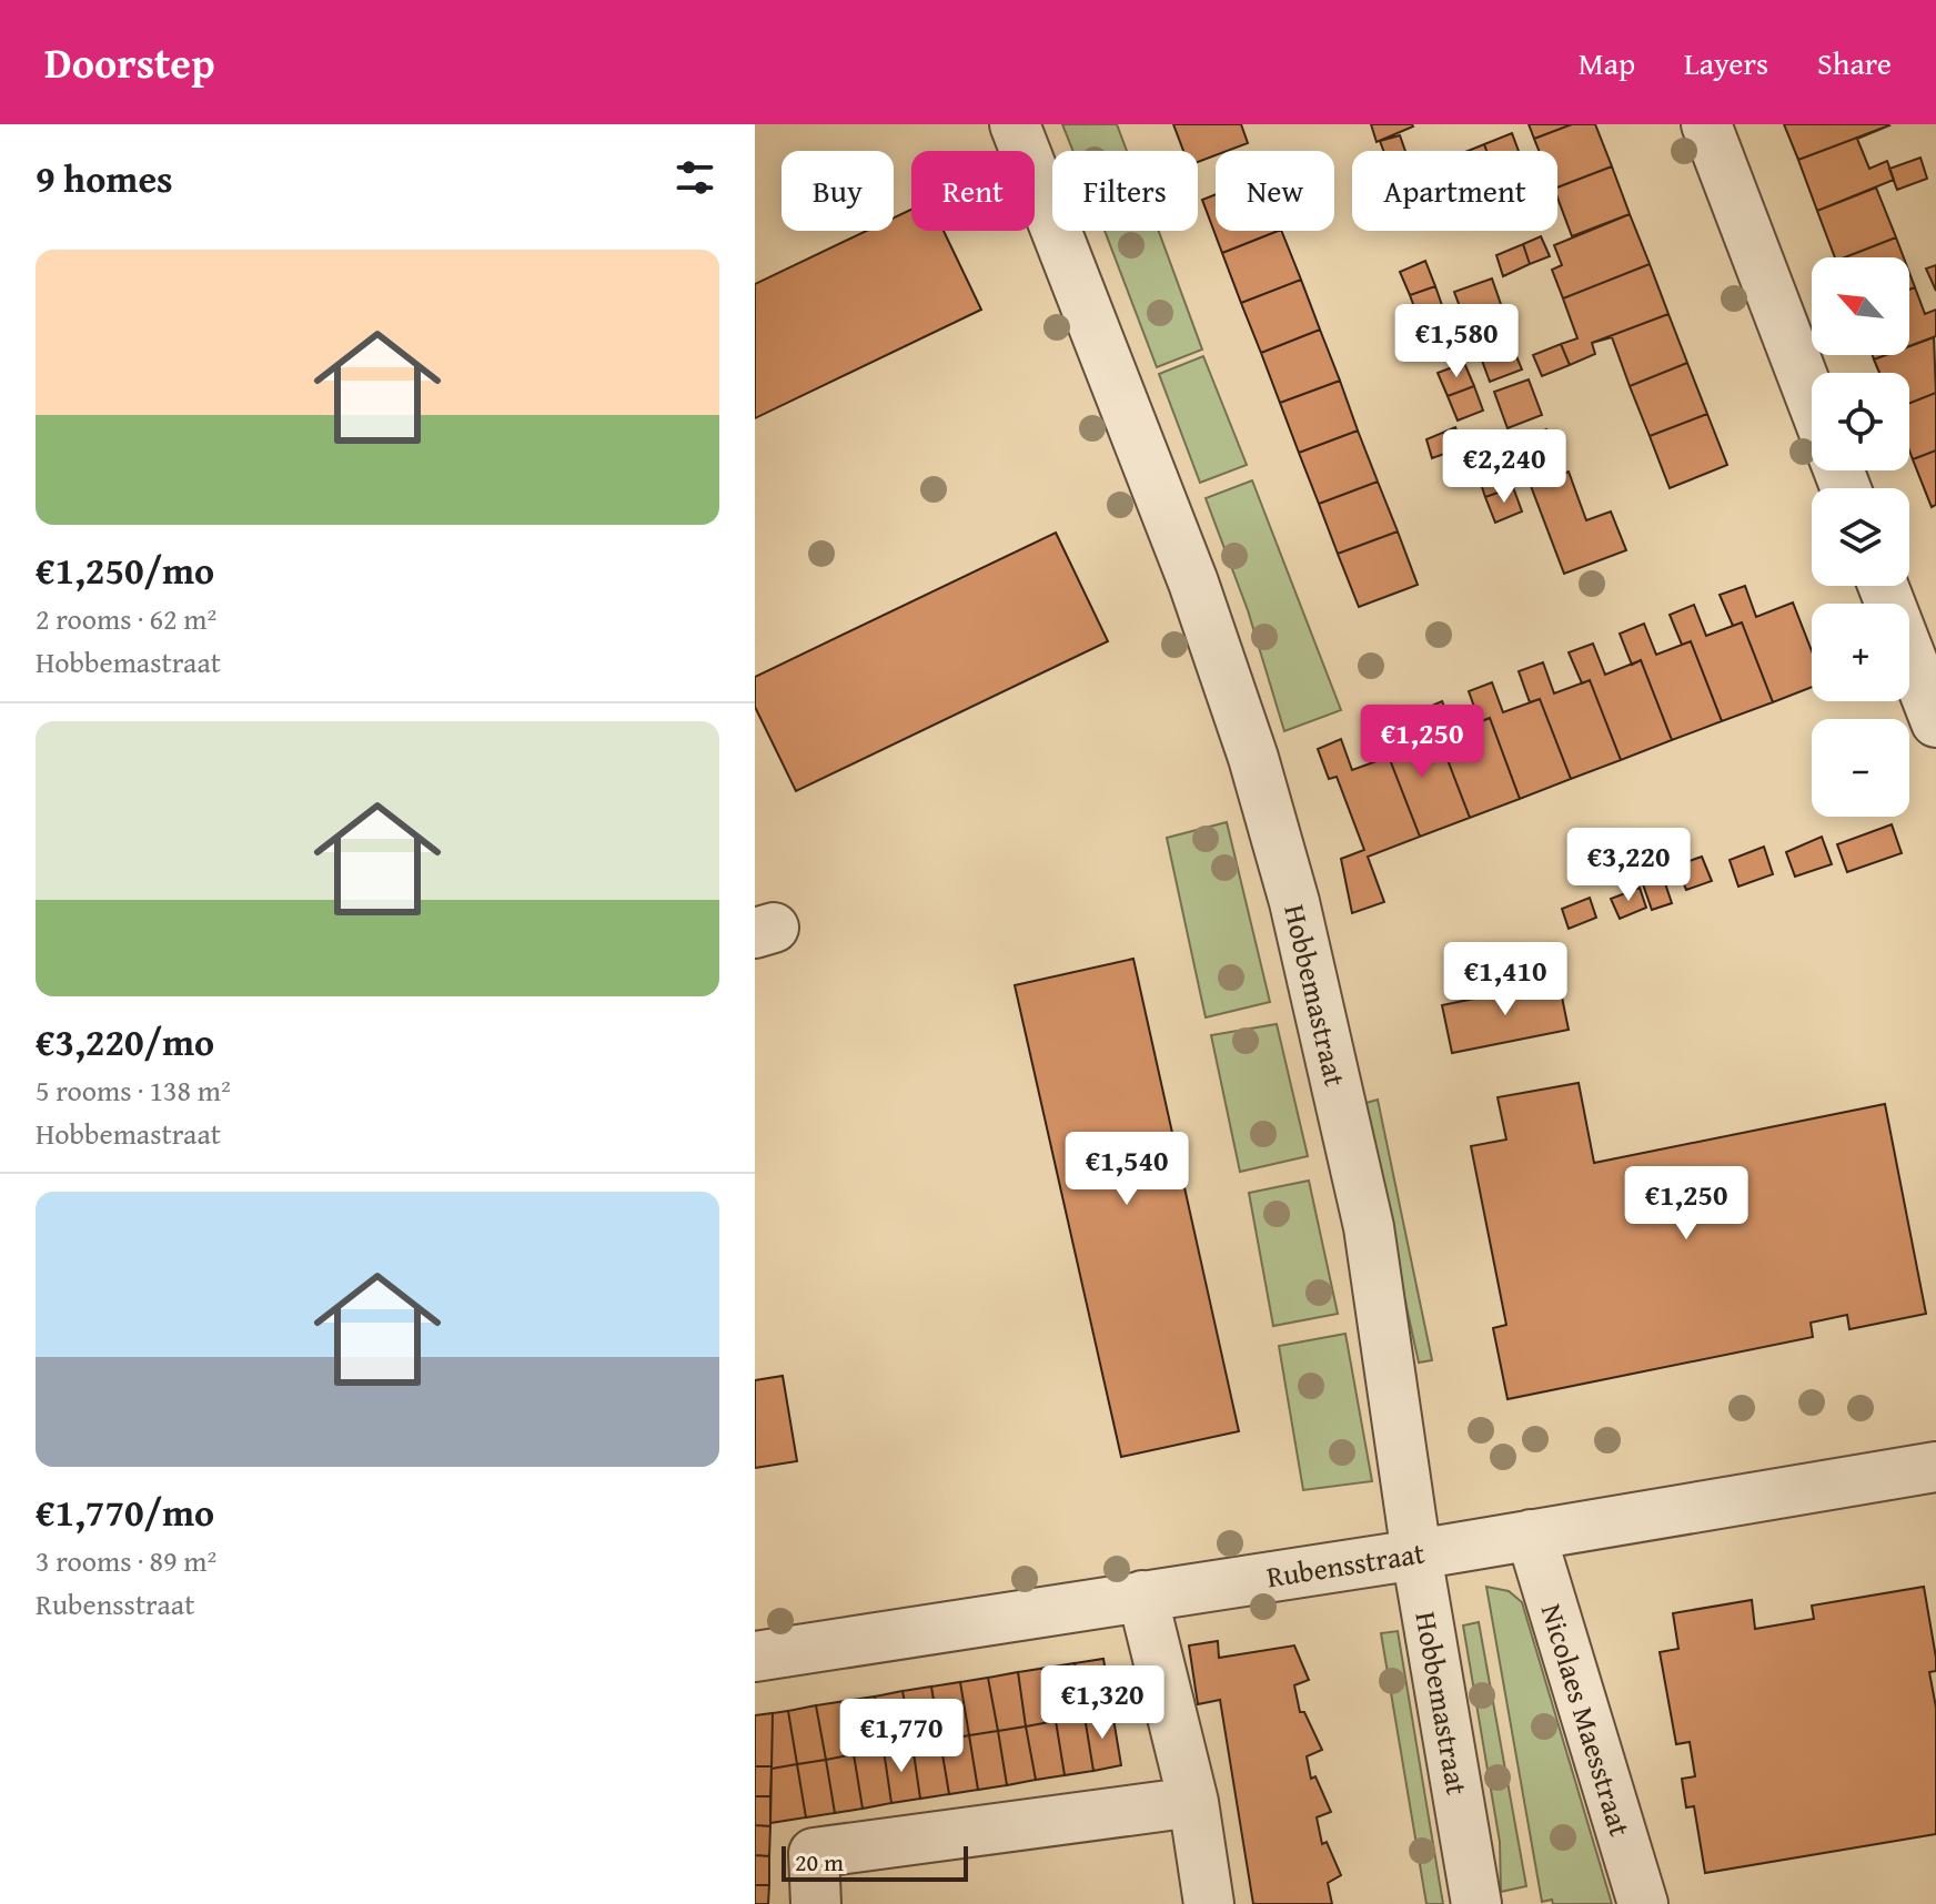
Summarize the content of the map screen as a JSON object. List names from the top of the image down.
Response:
{
  "streets": {
    "street": ["Hobbemastraat", "Rubensstraat", "Nicolaes Maesstraat"]
  },
  "crossings": [
    ["Hobbemastraat", "Rubensstraat"],
    ["Rubensstraat", "Nicolaes Maesstraat"]
  ],
  "scale_bar": "20 m",
  "north": "top left",
  "page": {
    "header": "Doorstep",
    "nav": ["Map", "Layers", "Share"],
    "heading": "9 homes",
    "chip": [
      "Buy",
      "Rent",
      "Filters",
      "New",
      "Apartment"
    ],
    "list": [
      {
        "name": "€1,250/mo",
        "note": "2 rooms · 62 m² · Hobbemastraat"
      },
      {
        "name": "€3,220/mo",
        "note": "5 rooms · 138 m² · Hobbemastraat"
      },
      {
        "name": "€1,770/mo",
        "note": "3 rooms · 89 m² · Rubensstraat"
      }
    ],
    "map_buttons": ["+", "−"],
    "price": [
      "€1,580",
      "€2,240",
      "€1,250",
      "€3,220",
      "€1,410",
      "€1,540",
      "€1,250",
      "€1,320",
      "€1,770"
    ],
    "scale": "20 m"
  }
}
